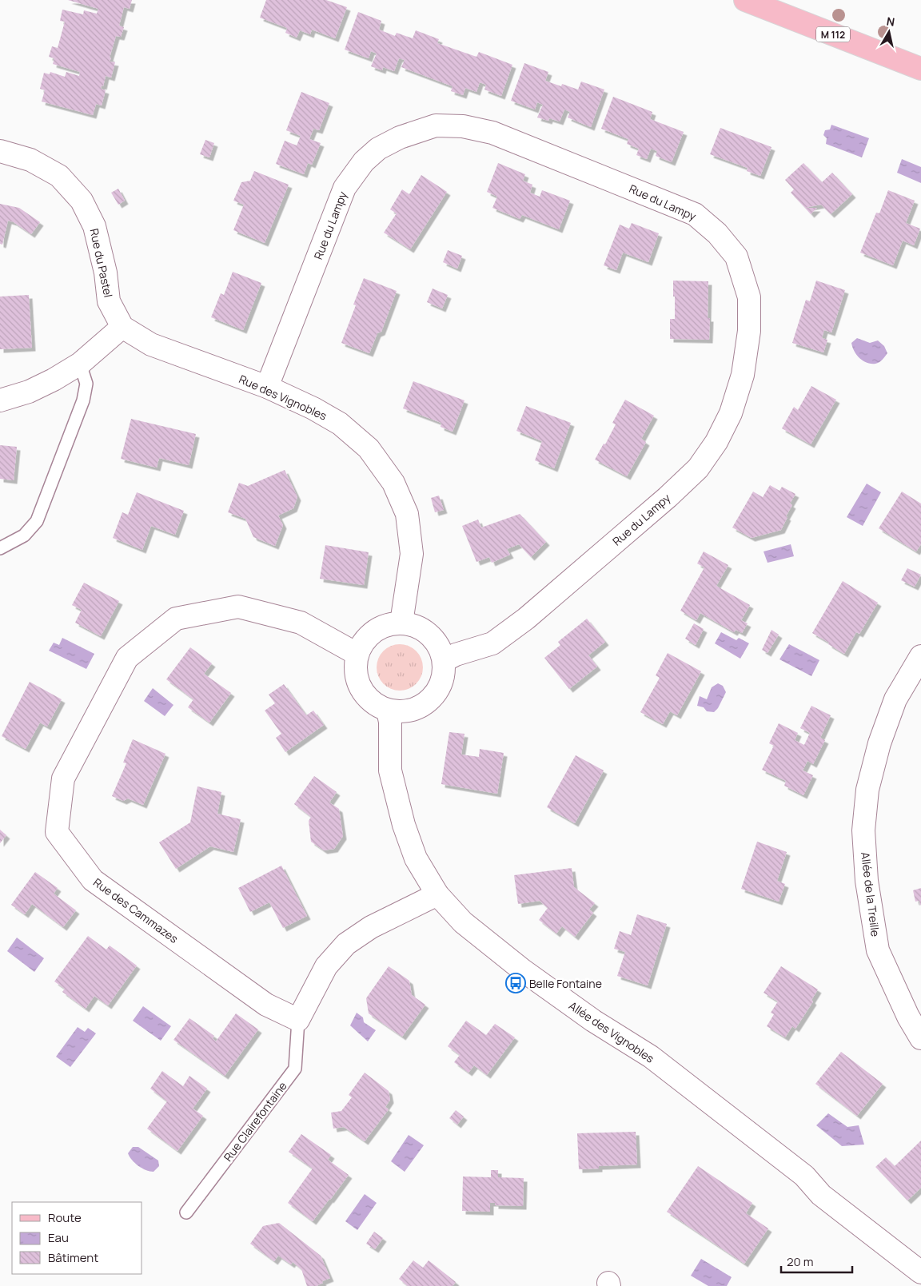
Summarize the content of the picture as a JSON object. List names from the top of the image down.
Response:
{
  "streets": {
    "main road": ["M 112"],
    "street": [
      "Rue du Lampy",
      "Rue du Pastel",
      "Rue des Vignobles",
      "Allée de la Treille",
      "Rue des Cammazes",
      "Allée des Vignobles"
    ],
    "lane": ["Rue Clairefontaine"]
  },
  "crossings": [
    ["Rue du Lampy", "Rue des Vignobles"],
    ["Rue du Lampy", "Rue des Cammazes"],
    ["Rue du Lampy", "Allée des Vignobles"],
    ["Rue du Pastel", "Rue des Vignobles"],
    ["Rue des Vignobles", "Rue des Cammazes"],
    ["Rue des Vignobles", "Allée des Vignobles"],
    ["Rue des Cammazes", "Allée des Vignobles"],
    ["Rue des Cammazes", "Rue Clairefontaine"]
  ],
  "places": {
    "bus stop": ["Belle Fontaine"]
  },
  "legend": ["Route", "Eau", "Bâtiment"],
  "scale_bar": "20 m",
  "north": "top"
}
